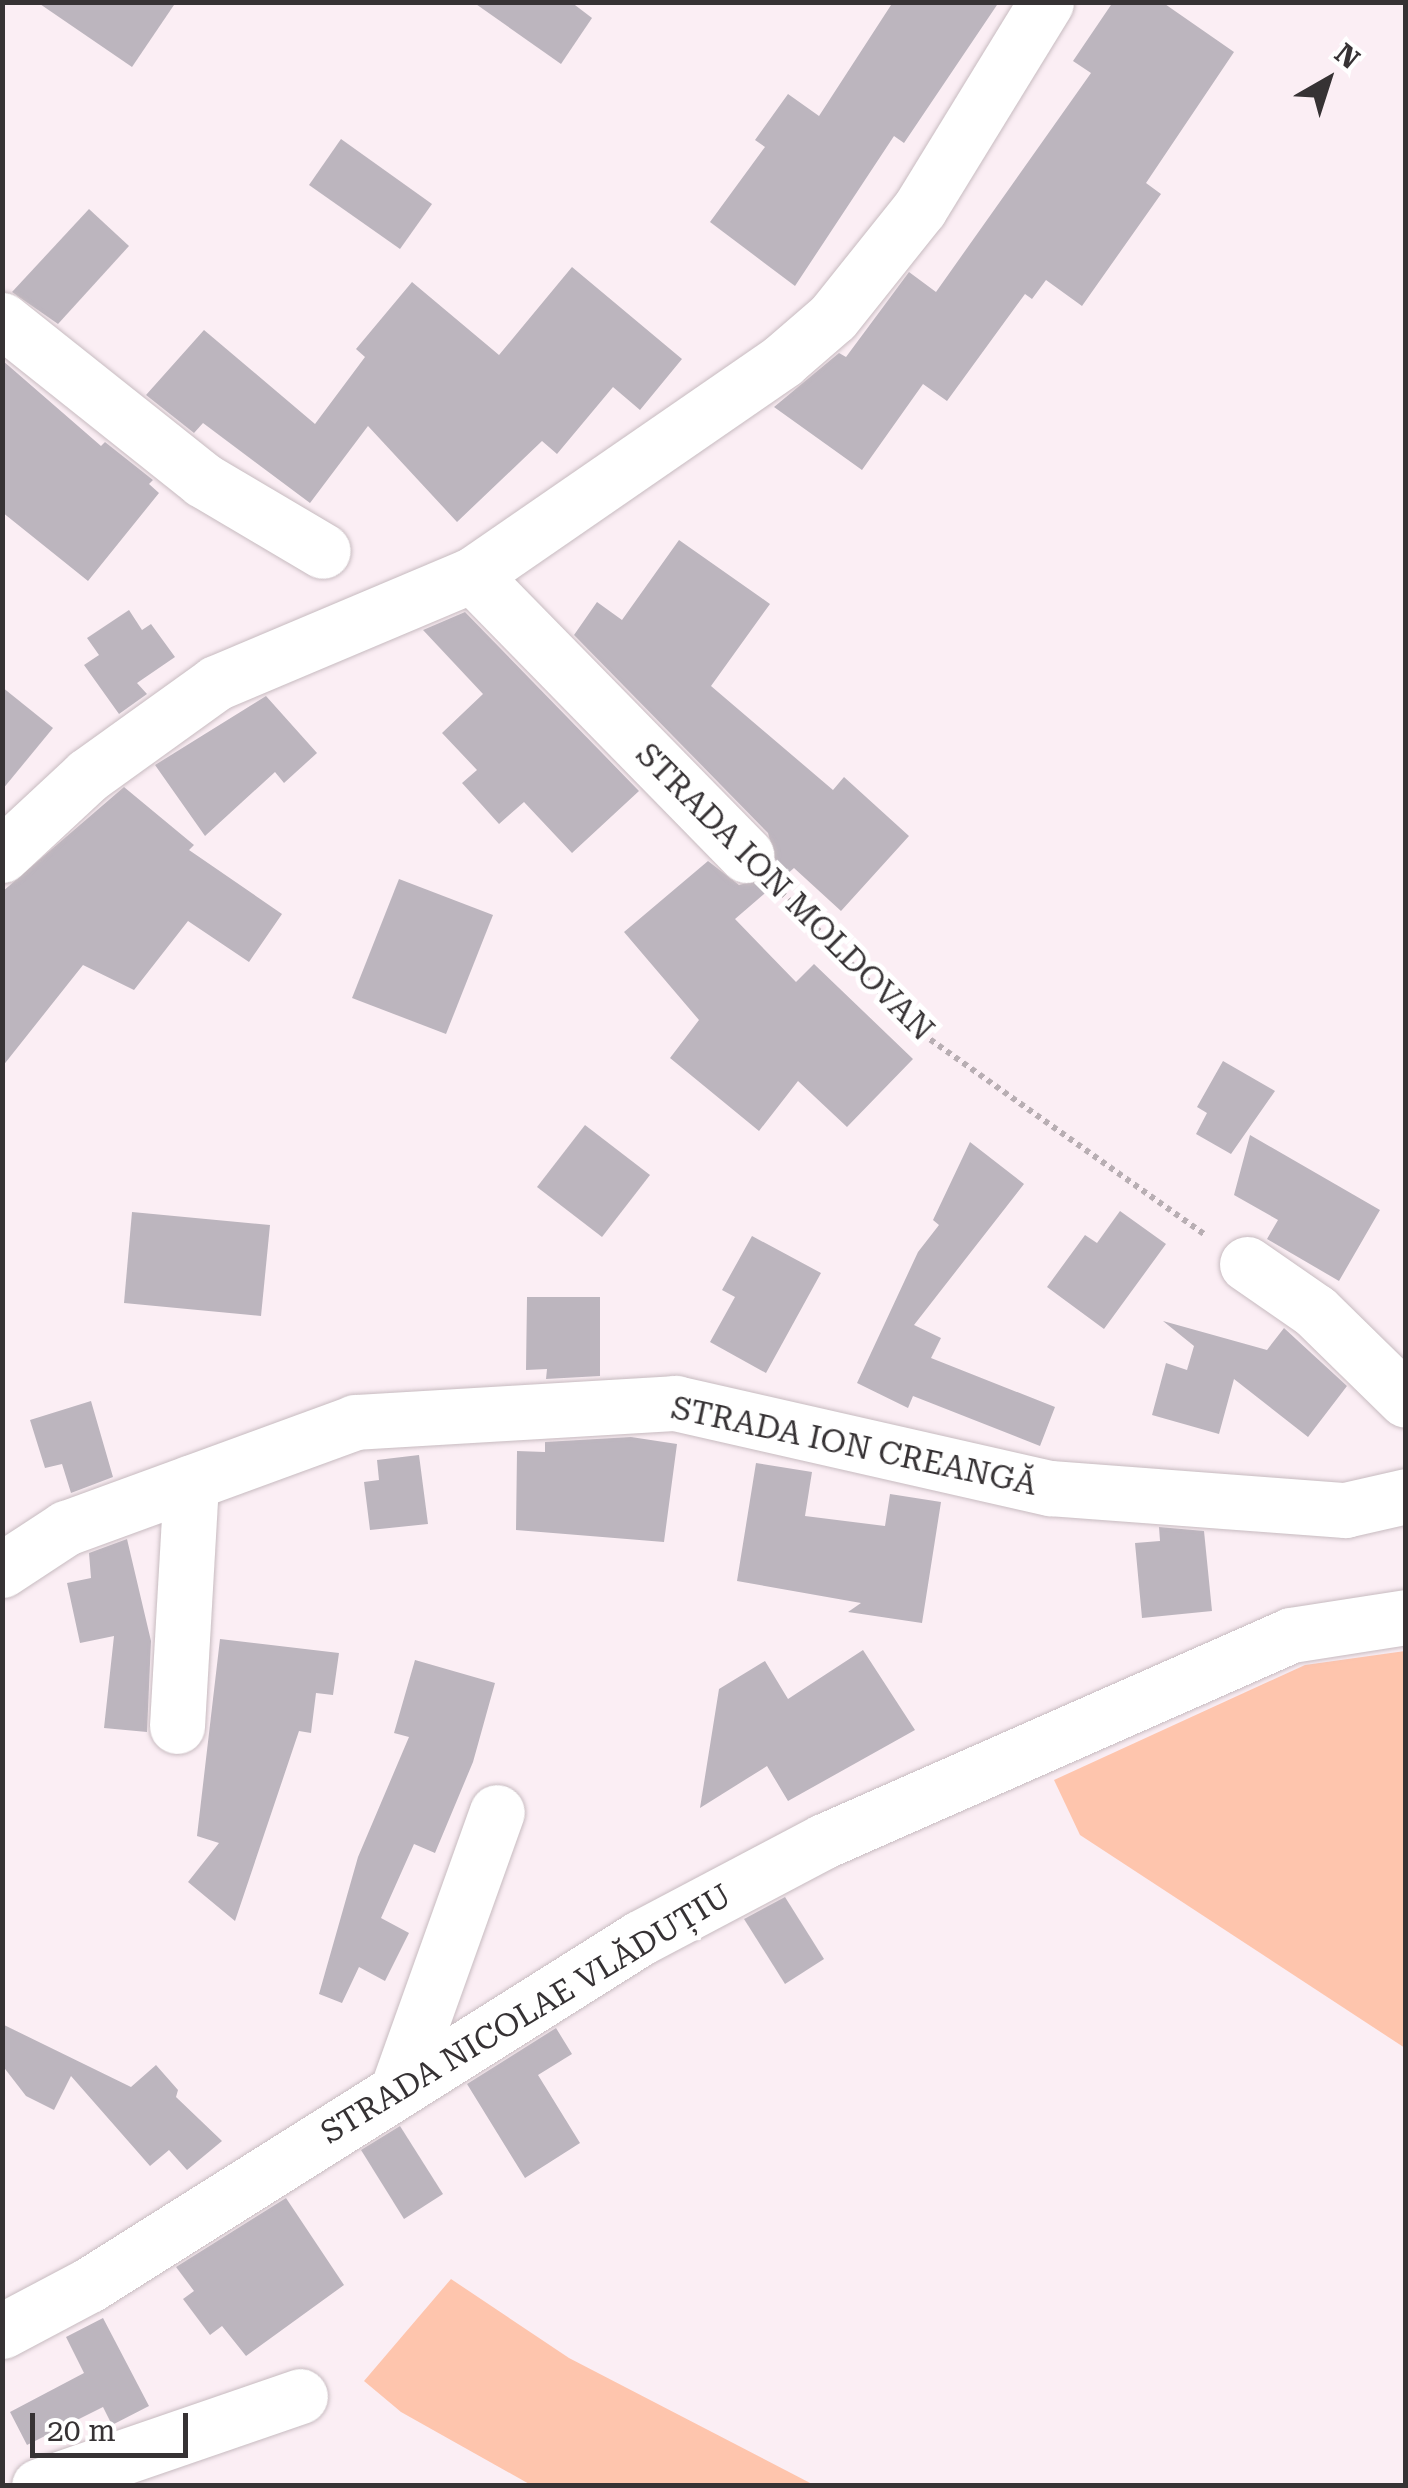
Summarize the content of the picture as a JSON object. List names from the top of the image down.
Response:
{
  "streets": {
    "street": ["STRADA ION MOLDOVAN", "STRADA ION CREANGĂ", "STRADA NICOLAE VLĂDUȚIU"]
  },
  "scale_bar": "20 m",
  "north": "top right"
}
